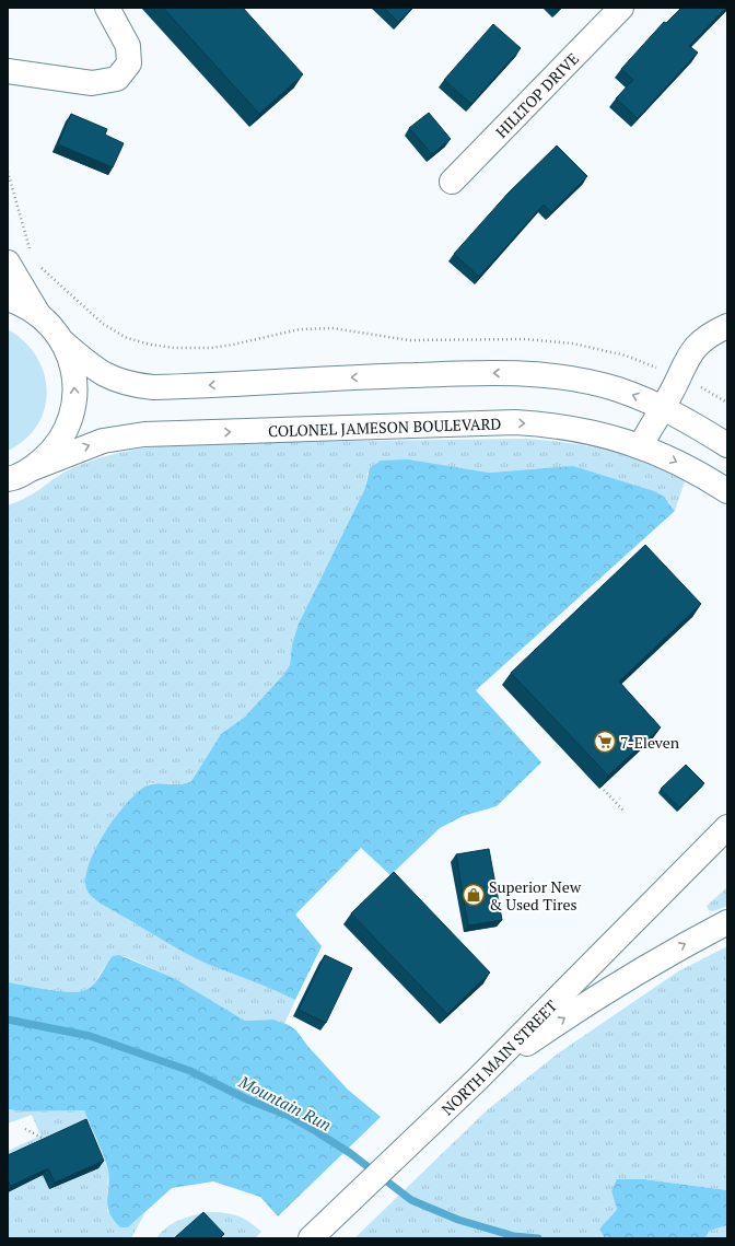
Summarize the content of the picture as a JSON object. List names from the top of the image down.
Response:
{
  "streets": {
    "main road": ["HILLTOP DRIVE", "COLONEL JAMESON BOULEVARD", "NORTH MAIN STREET"]
  },
  "water": ["Mountain Run"],
  "places": {
    "supermarket": ["7-Eleven"],
    "shop": ["Superior New & Used Tires"]
  }
}
